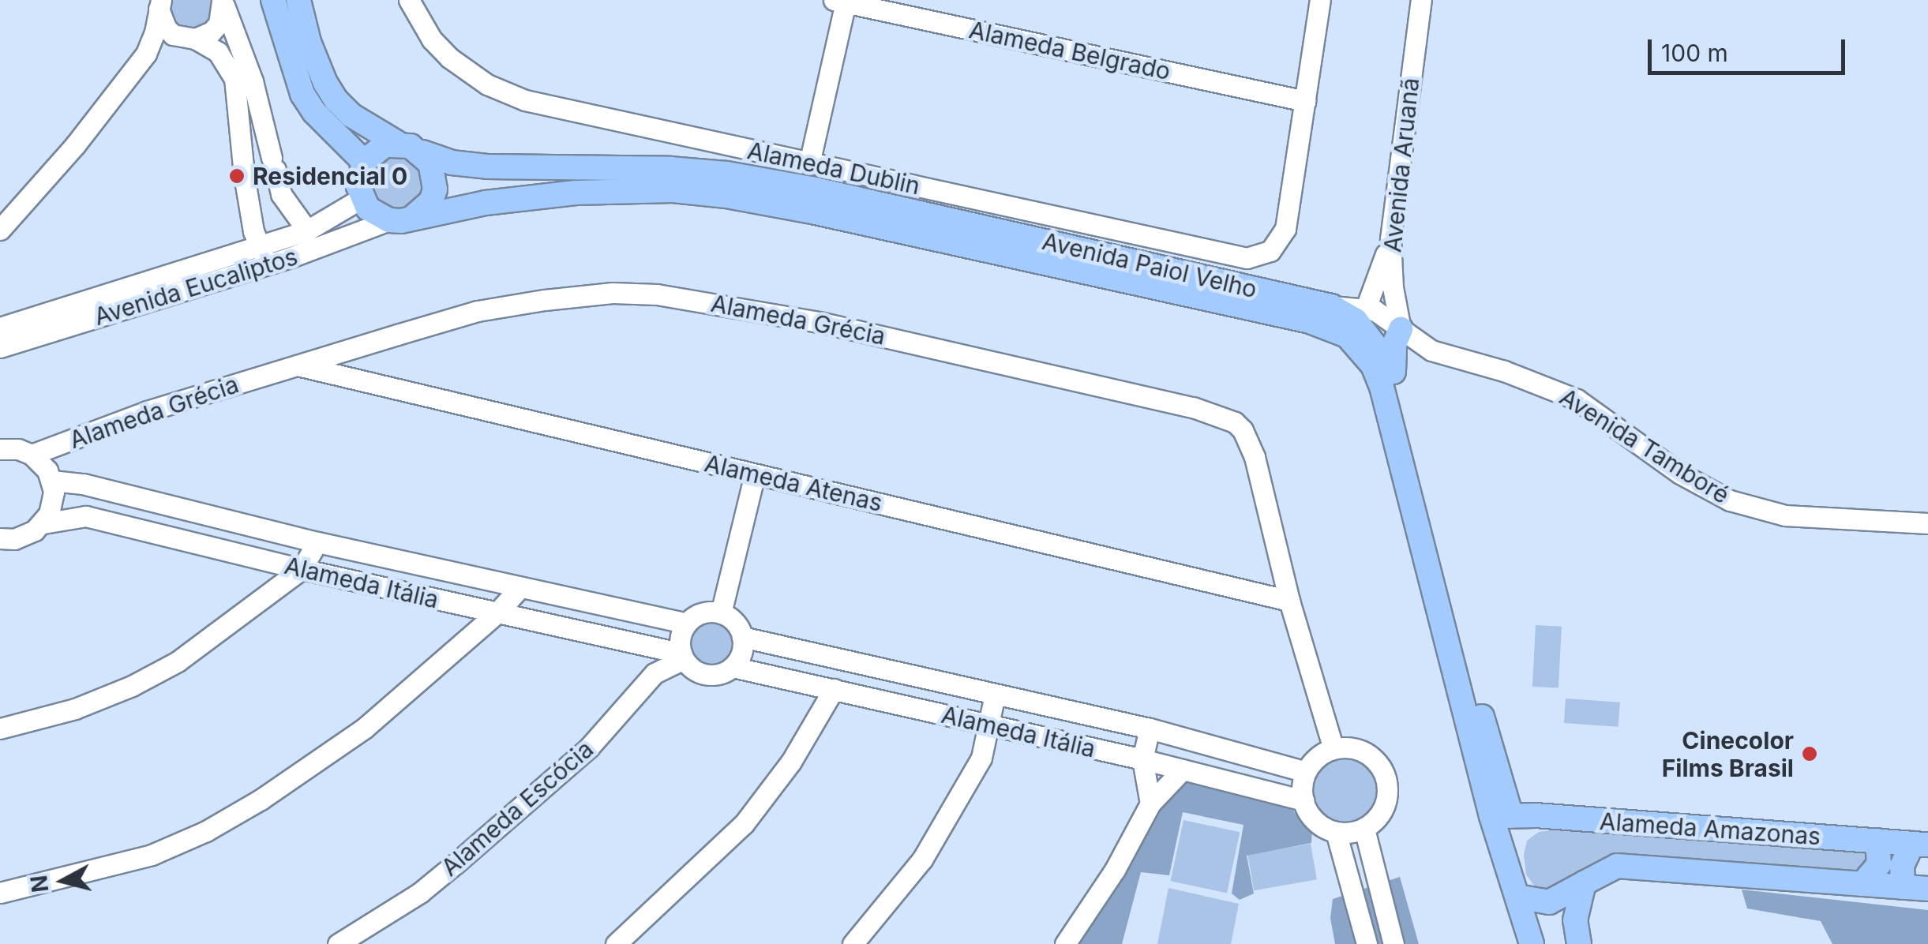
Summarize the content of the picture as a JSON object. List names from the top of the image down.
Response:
{
  "streets": {
    "main road": ["Avenida Paiol Velho", "Alameda Amazonas"],
    "street": [
      "Alameda Belgrado",
      "Avenida Aruanã",
      "Alameda Dublin",
      "Avenida Eucaliptos",
      "Alameda Grécia",
      "Avenida Tamboré",
      "Alameda Atenas",
      "Alameda Itália",
      "Alameda Escócia"
    ]
  },
  "crossings": [
    ["Alameda Belgrado", "Alameda Dublin"],
    ["Avenida Aruanã", "Avenida Tamboré"],
    ["Avenida Paiol Velho", "Avenida Eucaliptos"],
    ["Avenida Paiol Velho", "Avenida Tamboré"],
    ["Avenida Paiol Velho", "Alameda Amazonas"],
    ["Alameda Grécia", "Alameda Atenas"],
    ["Alameda Grécia", "Alameda Itália"],
    ["Alameda Itália", "Alameda Escócia"]
  ],
  "places": ["Residencial 0", "Cinecolor Films Brasil"],
  "scale_bar": "100 m",
  "north": "left"
}
